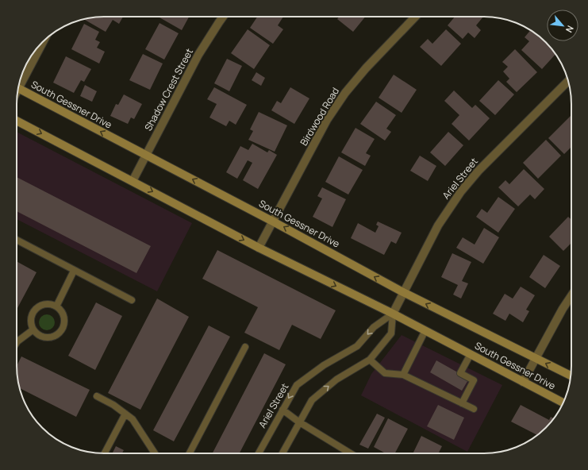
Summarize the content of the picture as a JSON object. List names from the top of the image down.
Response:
{
  "streets": {
    "main road": ["South Gessner Drive"],
    "street": ["Shadow Crest Street", "Birdwood Road", "Ariel Street"]
  },
  "crossings": [
    ["Shadow Crest Street", "South Gessner Drive"],
    ["South Gessner Drive", "Birdwood Road"],
    ["South Gessner Drive", "Ariel Street"]
  ],
  "north": "bottom right"
}
